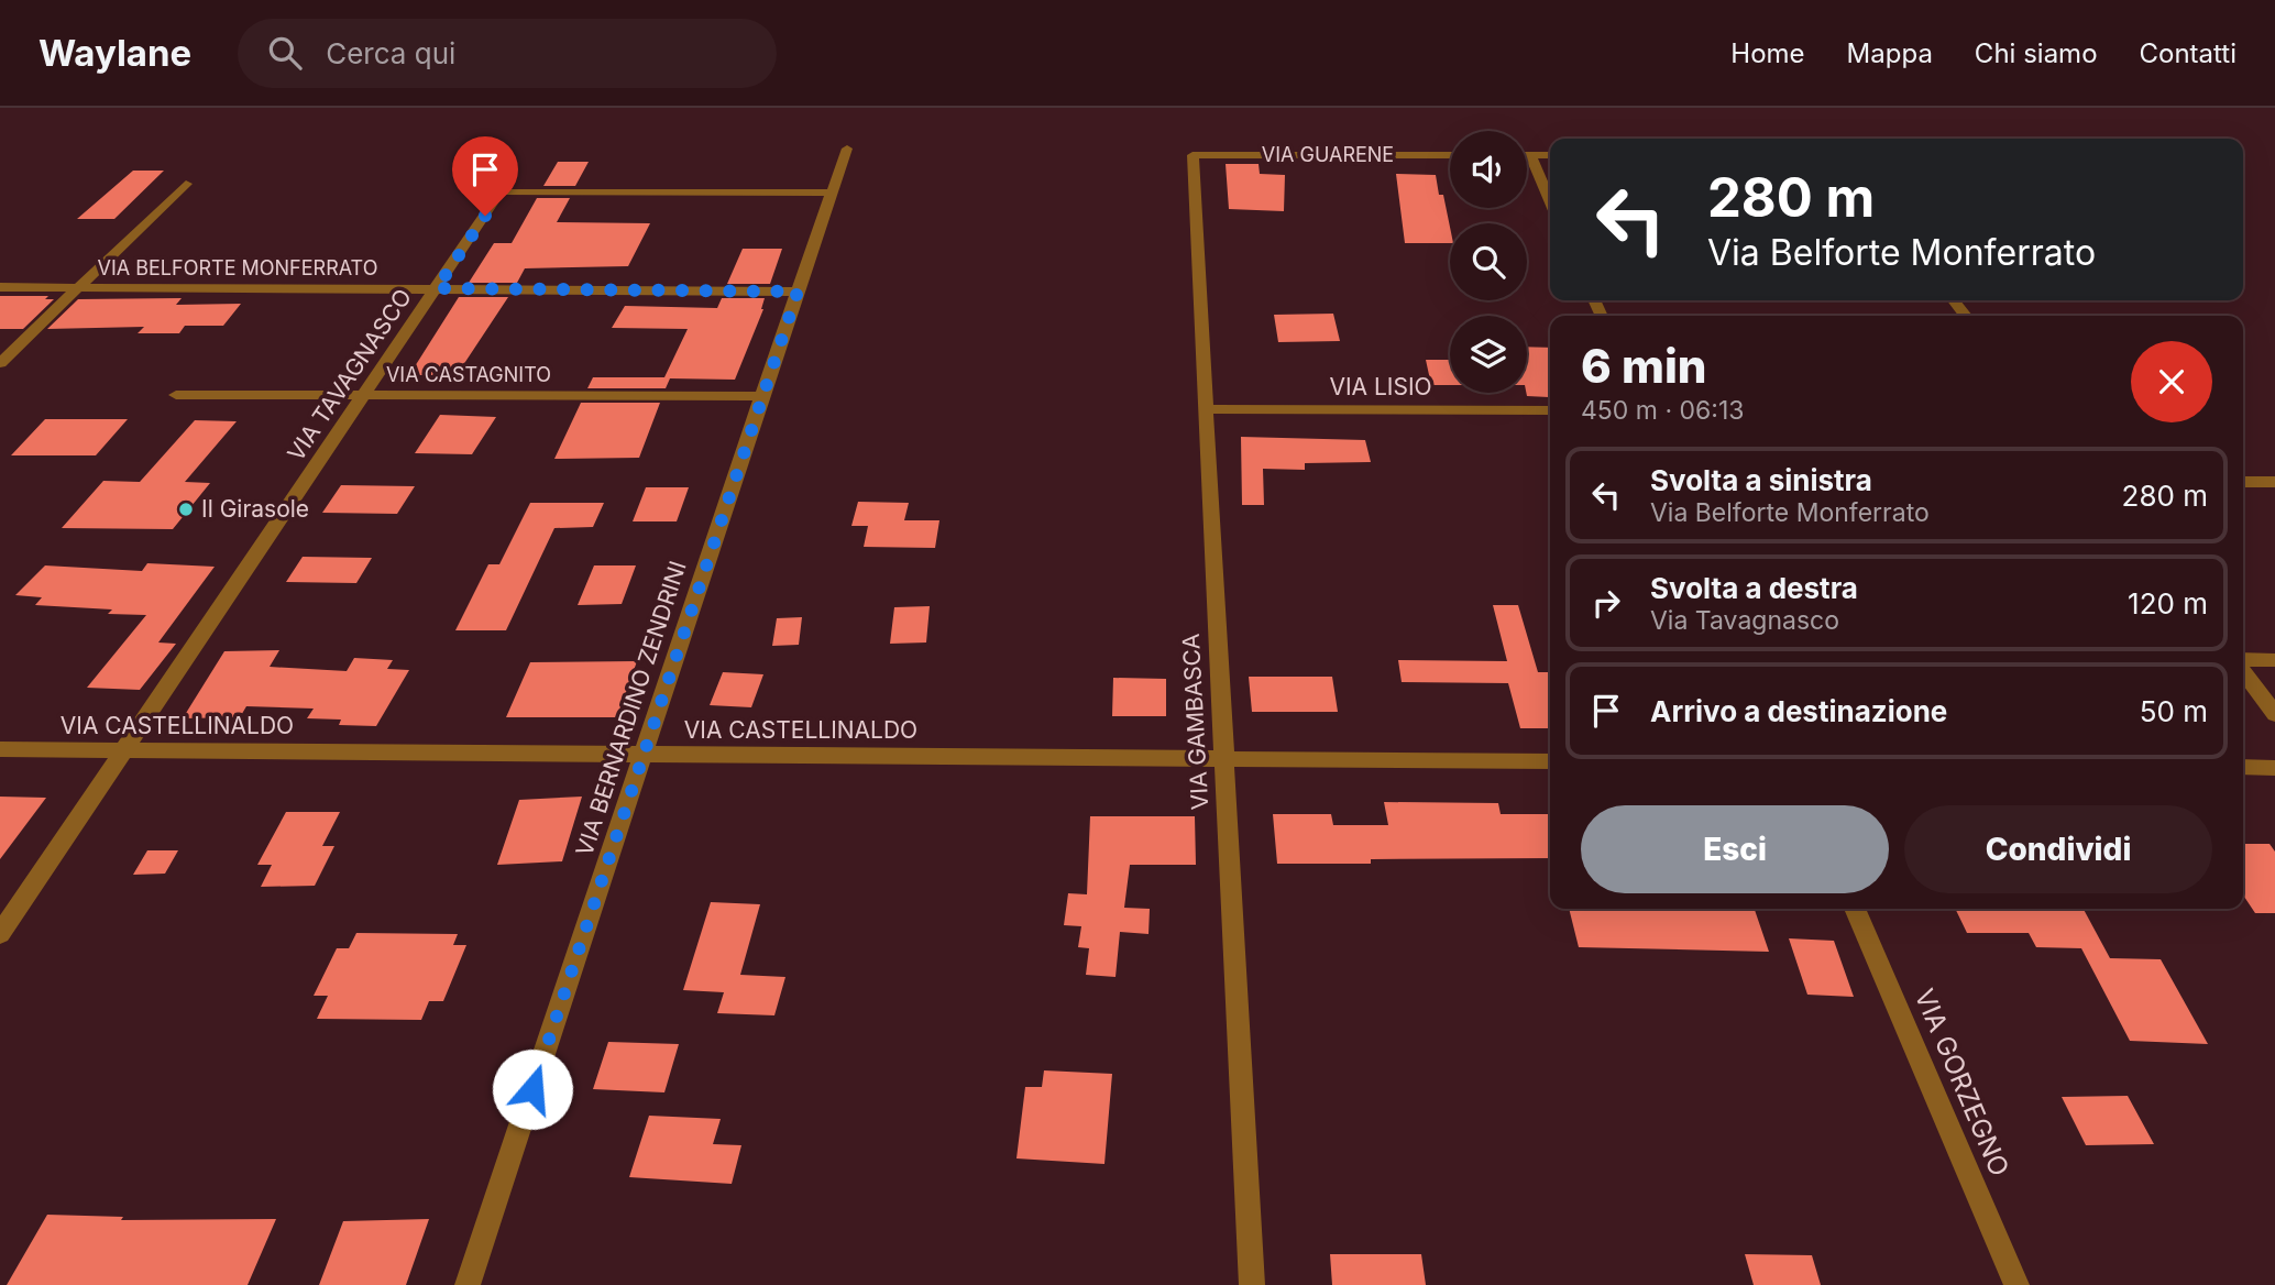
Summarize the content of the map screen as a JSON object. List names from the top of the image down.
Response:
{
  "streets": {
    "street": [
      "VIA GUARENE",
      "VIA BELFORTE MONFERRATO",
      "VIA TAVAGNASCO",
      "VIA CASTAGNITO",
      "VIA LISIO",
      "VIA BERNARDINO ZENDRINI",
      "VIA GAMBASCA",
      "VIA CASTELLINALDO",
      "VIA GORZEGNO"
    ]
  },
  "crossings": [
    ["VIA GUARENE", "VIA GAMBASCA"],
    ["VIA BELFORTE MONFERRATO", "VIA TAVAGNASCO"],
    ["VIA BELFORTE MONFERRATO", "VIA BERNARDINO ZENDRINI"],
    ["VIA TAVAGNASCO", "VIA CASTAGNITO"],
    ["VIA TAVAGNASCO", "VIA BERNARDINO ZENDRINI"],
    ["VIA TAVAGNASCO", "VIA CASTELLINALDO"],
    ["VIA CASTAGNITO", "VIA BERNARDINO ZENDRINI"],
    ["VIA LISIO", "VIA GAMBASCA"],
    ["VIA BERNARDINO ZENDRINI", "VIA CASTELLINALDO"],
    ["VIA GAMBASCA", "VIA CASTELLINALDO"]
  ],
  "places": ["Il Girasole"],
  "page": {
    "header": "Waylane",
    "search": "Cerca qui",
    "nav": [
      "Home",
      "Mappa",
      "Chi siamo",
      "Contatti"
    ],
    "turn": ["280 m", "Via Belforte Monferrato"],
    "heading": ["6 min", "450 m · 06:13"],
    "list": [
      {
        "name": "Svolta a sinistra",
        "note": "Via Belforte Monferrato",
        "value": "280 m"
      },
      {
        "name": "Svolta a destra",
        "note": "Via Tavagnasco",
        "value": "120 m"
      },
      {
        "name": "Arrivo a destinazione",
        "value": "50 m"
      }
    ],
    "buttons": ["Esci", "Condividi"]
  }
}
